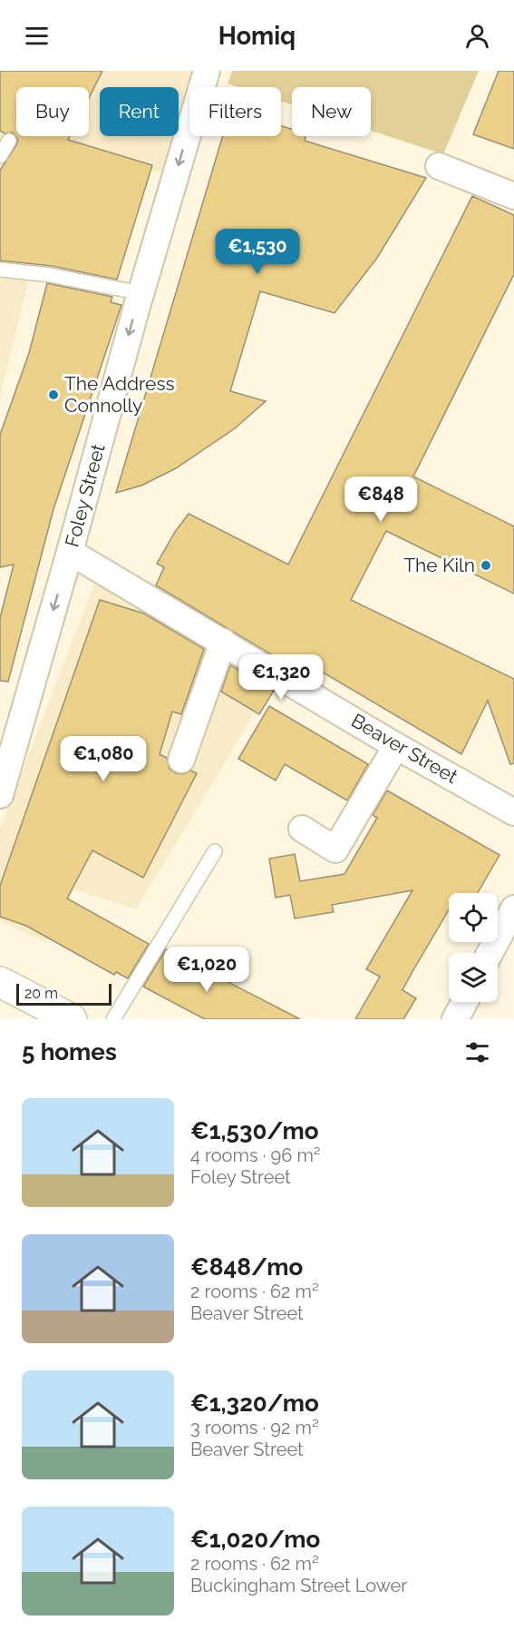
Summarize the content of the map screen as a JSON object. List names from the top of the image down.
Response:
{
  "streets": {
    "street": ["Foley Street", "Beaver Street"]
  },
  "crossings": [
    ["Foley Street", "Beaver Street"]
  ],
  "one_way": ["Foley Street"],
  "places": ["The Address Connolly", "The Kiln"],
  "scale_bar": "20 m",
  "page": {
    "header": "Homiq",
    "chip": [
      "Buy",
      "Rent",
      "Filters",
      "New"
    ],
    "price": [
      "€1,530",
      "€848",
      "€1,320",
      "€1,080",
      "€1,020"
    ],
    "scale": "20 m",
    "heading": "5 homes",
    "list": [
      {
        "name": "€1,530/mo",
        "note": "4 rooms · 96 m² · Foley Street"
      },
      {
        "name": "€848/mo",
        "note": "2 rooms · 62 m² · Beaver Street"
      },
      {
        "name": "€1,320/mo",
        "note": "3 rooms · 92 m² · Beaver Street"
      },
      {
        "name": "€1,020/mo",
        "note": "2 rooms · 62 m² · Buckingham Street Lower"
      }
    ]
  }
}
